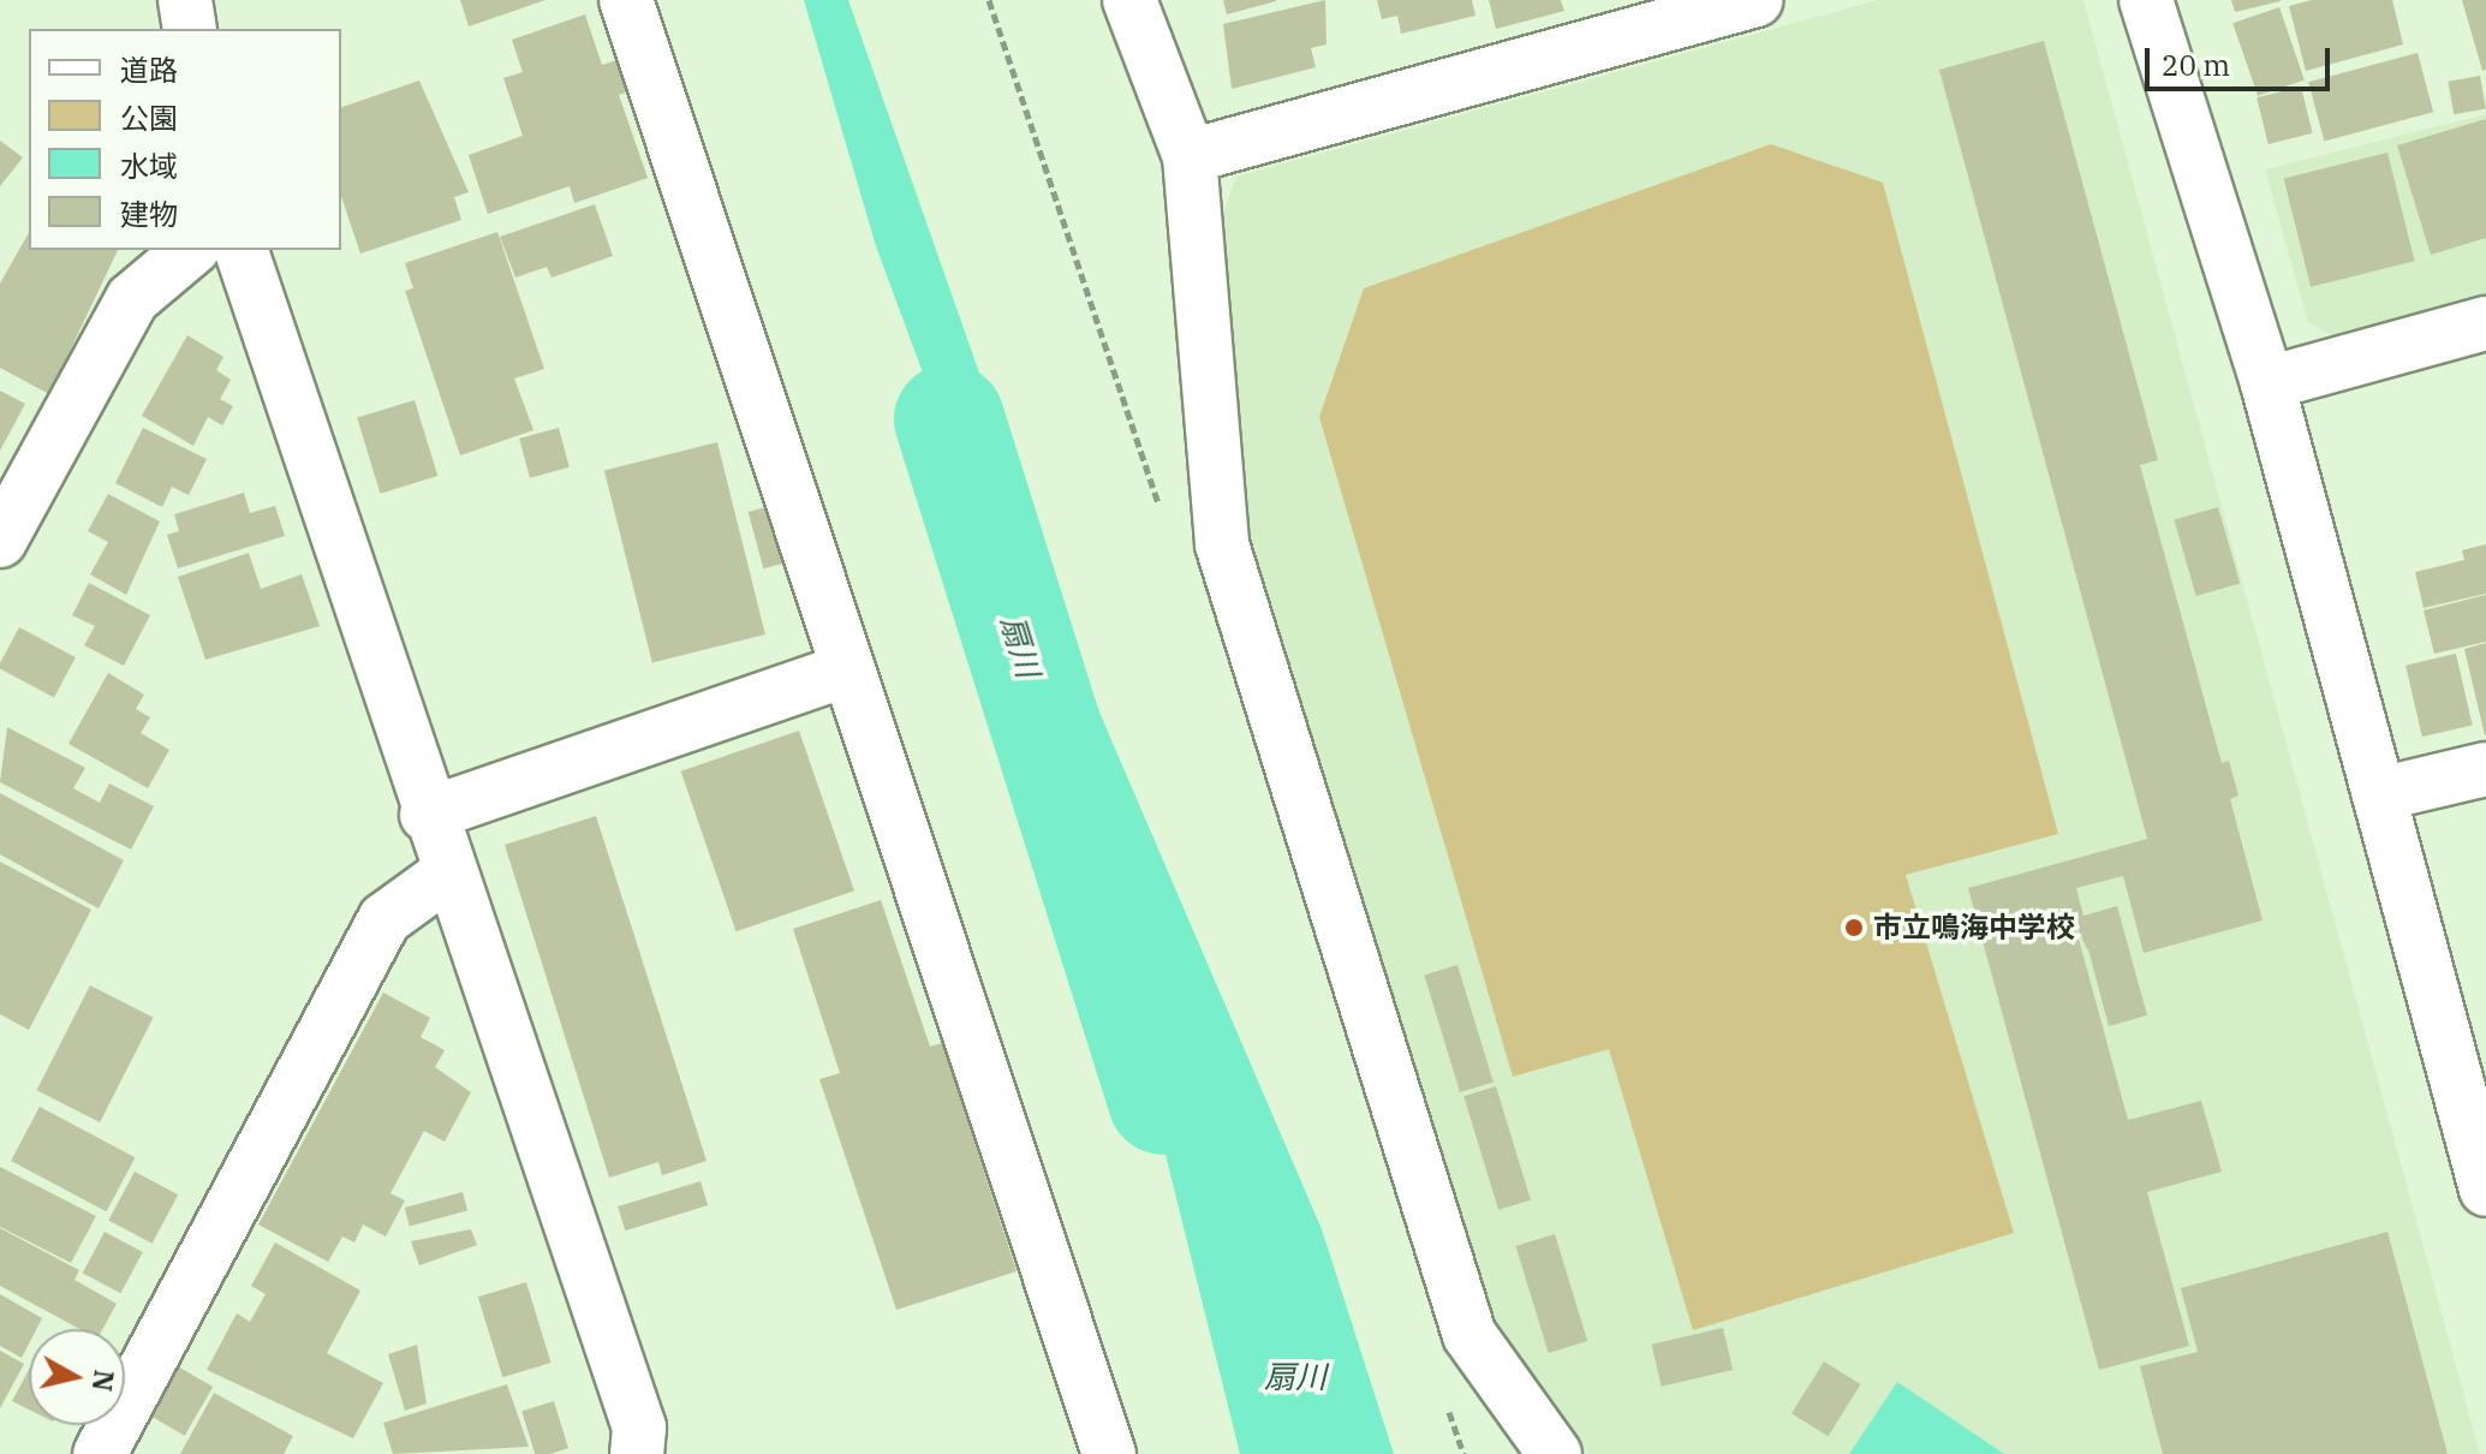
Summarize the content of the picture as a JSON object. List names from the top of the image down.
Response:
{
  "water": ["扇川"],
  "places": ["市立鳴海中学校"],
  "legend": [
    "道路",
    "公園",
    "水域",
    "建物"
  ],
  "scale_bar": "20 m",
  "north": "right"
}
